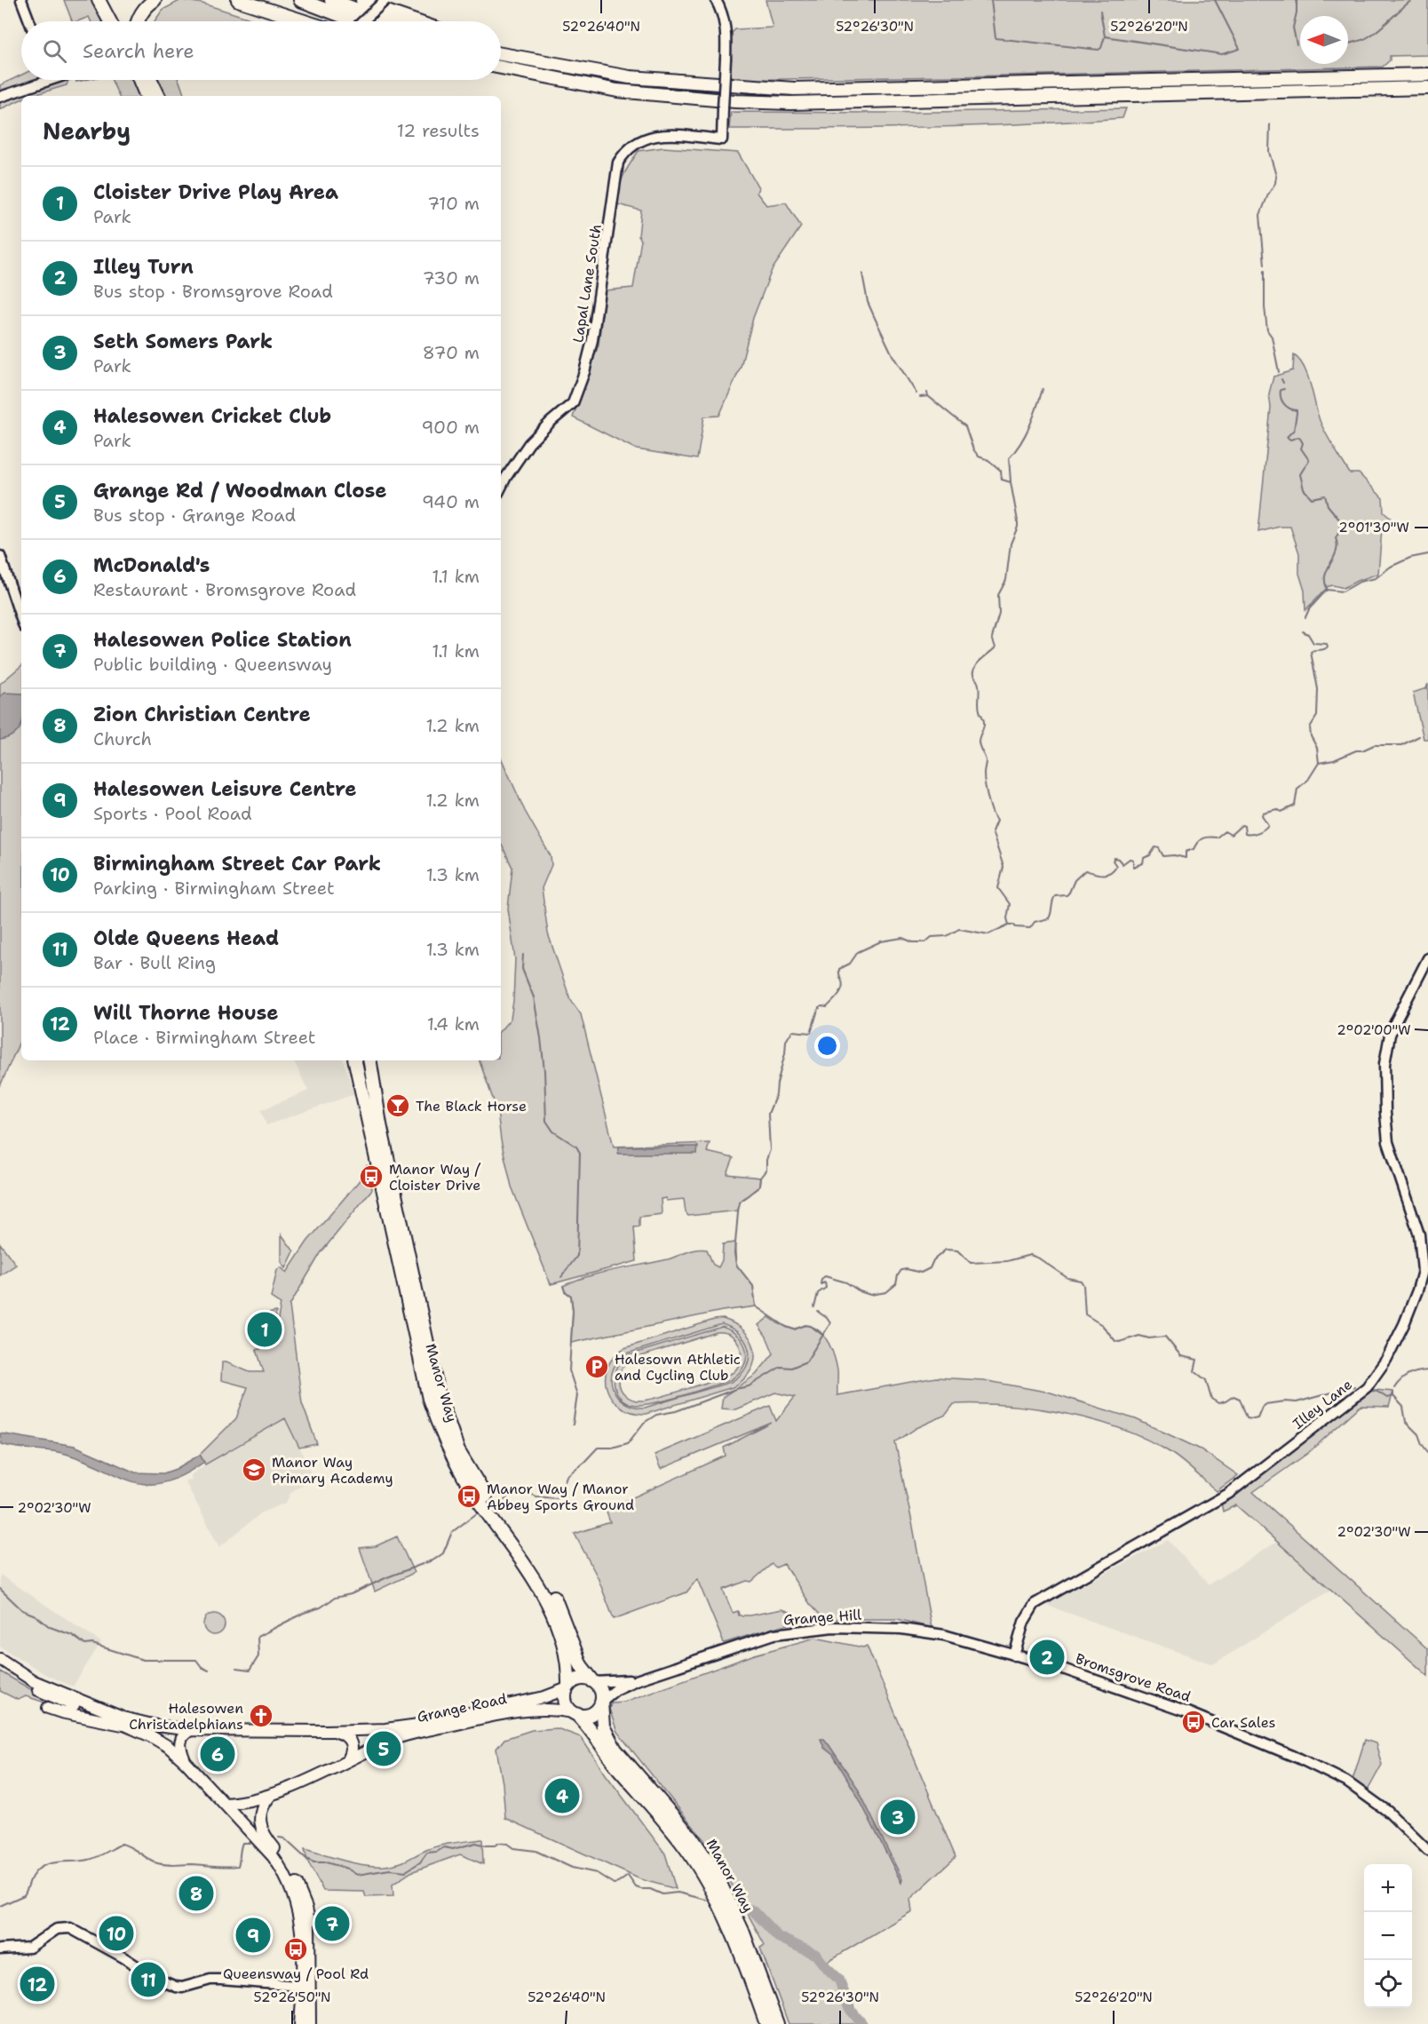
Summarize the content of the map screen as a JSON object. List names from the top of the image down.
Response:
{
  "streets": {
    "highway": ["Manor Way"],
    "main road": ["Grange Road"],
    "street": [
      "Lapal Lane South",
      "Illey Lane",
      "Grange Hill",
      "Bromsgrove Road"
    ]
  },
  "crossings": [
    ["Manor Way", "Grange Hill"],
    ["Manor Way", "Grange Road"],
    ["Illey Lane", "Grange Hill"],
    ["Illey Lane", "Bromsgrove Road"],
    ["Grange Hill", "Bromsgrove Road"],
    ["Grange Hill", "Grange Road"]
  ],
  "places": {
    "bar": ["The Black Horse"],
    "bus stop": [
      "Manor Way / Cloister Drive",
      "Manor Way / Manor Abbey Sports Ground",
      "Car Sales",
      "Queensway / Pool Rd"
    ],
    "parking": ["Halesown Athletic and Cycling Club"],
    "school or university": ["Manor Way Primary Academy"],
    "church": ["Halesowen Christadelphians"]
  },
  "north": "left",
  "page": {
    "search": "Search here",
    "heading": ["Nearby", "12 results"],
    "list": [
      {
        "mark": "1",
        "name": "Cloister Drive Play Area",
        "note": "Park",
        "value": "710 m"
      },
      {
        "mark": "2",
        "name": "Illey Turn",
        "note": "Bus stop · Bromsgrove Road",
        "value": "730 m"
      },
      {
        "mark": "3",
        "name": "Seth Somers Park",
        "note": "Park",
        "value": "870 m"
      },
      {
        "mark": "4",
        "name": "Halesowen Cricket Club",
        "note": "Park",
        "value": "900 m"
      },
      {
        "mark": "5",
        "name": "Grange Rd / Woodman Close",
        "note": "Bus stop · Grange Road",
        "value": "940 m"
      },
      {
        "mark": "6",
        "name": "McDonald's",
        "note": "Restaurant · Bromsgrove Road",
        "value": "1.1 km"
      },
      {
        "mark": "7",
        "name": "Halesowen Police Station",
        "note": "Public building · Queensway",
        "value": "1.1 km"
      },
      {
        "mark": "8",
        "name": "Zion Christian Centre",
        "note": "Church",
        "value": "1.2 km"
      },
      {
        "mark": "9",
        "name": "Halesowen Leisure Centre",
        "note": "Sports · Pool Road",
        "value": "1.2 km"
      },
      {
        "mark": "10",
        "name": "Birmingham Street Car Park",
        "note": "Parking · Birmingham Street",
        "value": "1.3 km"
      },
      {
        "mark": "11",
        "name": "Olde Queens Head",
        "note": "Bar · Bull Ring",
        "value": "1.3 km"
      },
      {
        "mark": "12",
        "name": "Will Thorne House",
        "note": "Place · Birmingham Street",
        "value": "1.4 km"
      }
    ],
    "pins": [
      "1",
      "2",
      "5",
      "6",
      "4",
      "3",
      "8",
      "7",
      "10",
      "9",
      "11",
      "12"
    ],
    "map_buttons": ["+", "−"]
  },
  "coordinates": [
    "52°26'40\"N",
    "52°26'30\"N",
    "52°26'20\"N",
    "2°01'30\"W",
    "2°02'00\"W",
    "2°02'30\"W",
    "52°26'50\"N"
  ]
}
